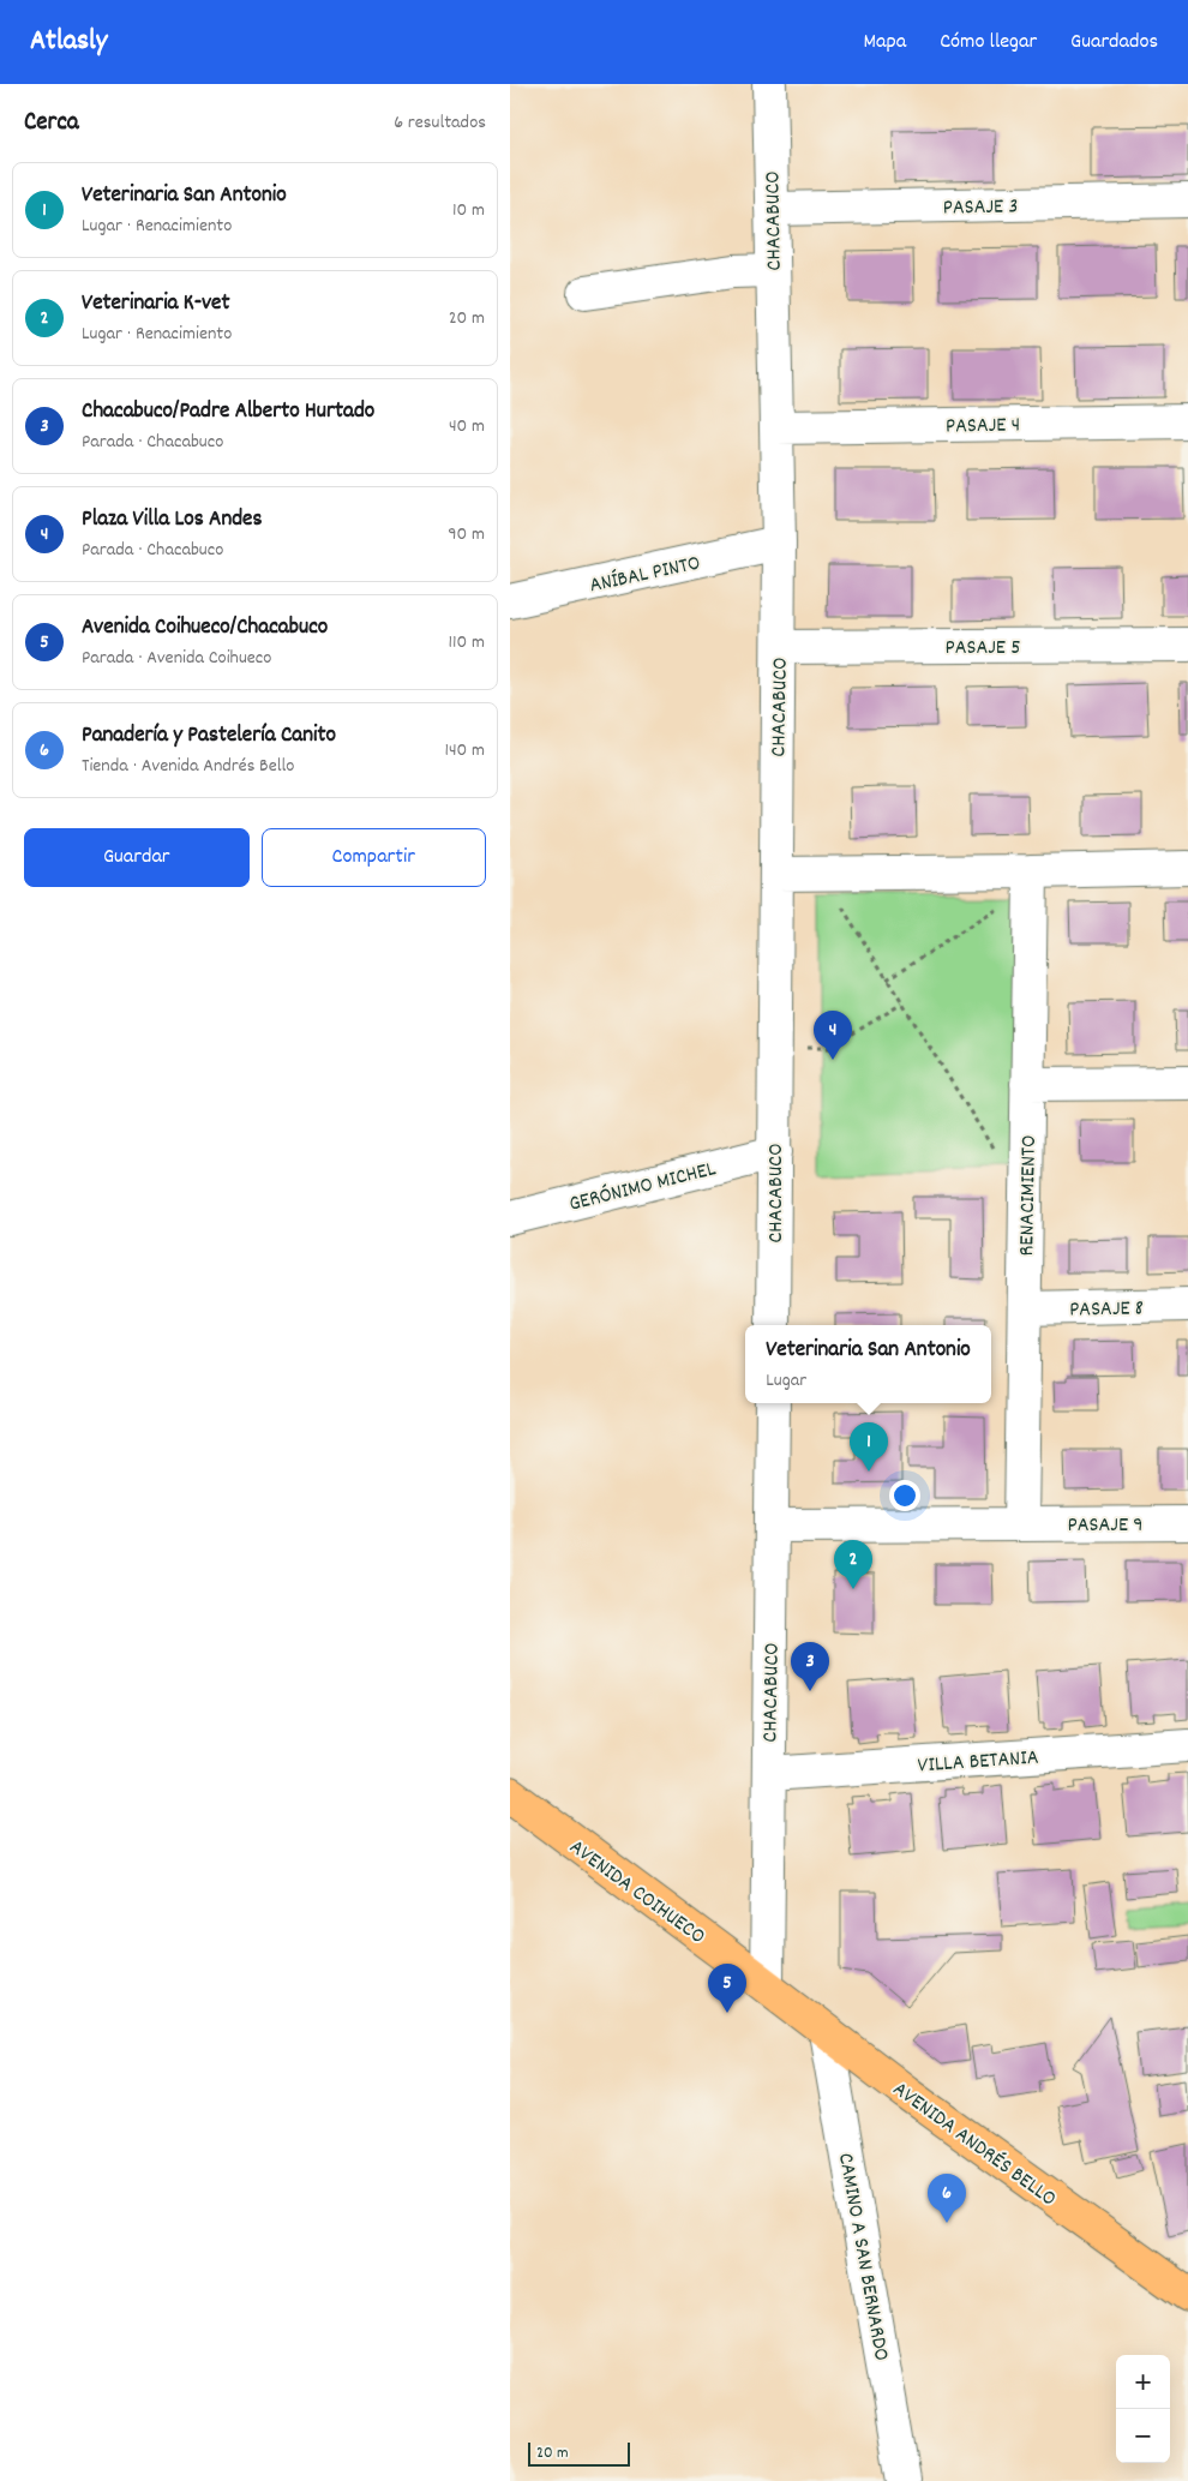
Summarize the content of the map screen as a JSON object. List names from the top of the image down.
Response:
{
  "streets": {
    "main road": ["AVENIDA COIHUECO", "AVENIDA ANDRÉS BELLO"],
    "street": [
      "PASAJE 3",
      "CHACABUCO",
      "PASAJE 4",
      "ANÍBAL PINTO",
      "PASAJE 5",
      "GERÓNIMO MICHEL",
      "RENACIMIENTO",
      "PASAJE 8",
      "PASAJE 9",
      "VILLA BETANIA",
      "CAMINO A SAN BERNARDO"
    ]
  },
  "crossings": [
    ["PASAJE 3", "CHACABUCO"],
    ["CHACABUCO", "PASAJE 4"],
    ["CHACABUCO", "ANÍBAL PINTO"],
    ["CHACABUCO", "PASAJE 5"],
    ["CHACABUCO", "GERÓNIMO MICHEL"],
    ["CHACABUCO", "VILLA BETANIA"],
    ["CHACABUCO", "AVENIDA COIHUECO"],
    ["CHACABUCO", "AVENIDA ANDRÉS BELLO"],
    ["RENACIMIENTO", "PASAJE 8"],
    ["RENACIMIENTO", "PASAJE 9"],
    ["AVENIDA COIHUECO", "AVENIDA ANDRÉS BELLO"],
    ["AVENIDA ANDRÉS BELLO", "CAMINO A SAN BERNARDO"]
  ],
  "scale_bar": "20 m",
  "page": {
    "header": "Atlasly",
    "nav": ["Mapa", "Cómo llegar", "Guardados"],
    "heading": ["Cerca", "6 resultados"],
    "list": [
      {
        "mark": "1",
        "name": "Veterinaria San Antonio",
        "note": "Lugar · Renacimiento",
        "value": "10 m"
      },
      {
        "mark": "2",
        "name": "Veterinaria K-vet",
        "note": "Lugar · Renacimiento",
        "value": "20 m"
      },
      {
        "mark": "3",
        "name": "Chacabuco/Padre Alberto Hurtado",
        "note": "Parada · Chacabuco",
        "value": "40 m"
      },
      {
        "mark": "4",
        "name": "Plaza Villa Los Andes",
        "note": "Parada · Chacabuco",
        "value": "90 m"
      },
      {
        "mark": "5",
        "name": "Avenida Coihueco/Chacabuco",
        "note": "Parada · Avenida Coihueco",
        "value": "110 m"
      },
      {
        "mark": "6",
        "name": "Panadería y Pastelería Canito",
        "note": "Tienda · Avenida Andrés Bello",
        "value": "140 m"
      }
    ],
    "buttons": ["Guardar", "Compartir"],
    "pins": [
      "4",
      "1",
      "2",
      "3",
      "5",
      "6"
    ],
    "popup": ["Veterinaria San Antonio", "Lugar"],
    "map_buttons": ["+", "−"],
    "scale": "20 m"
  }
}
